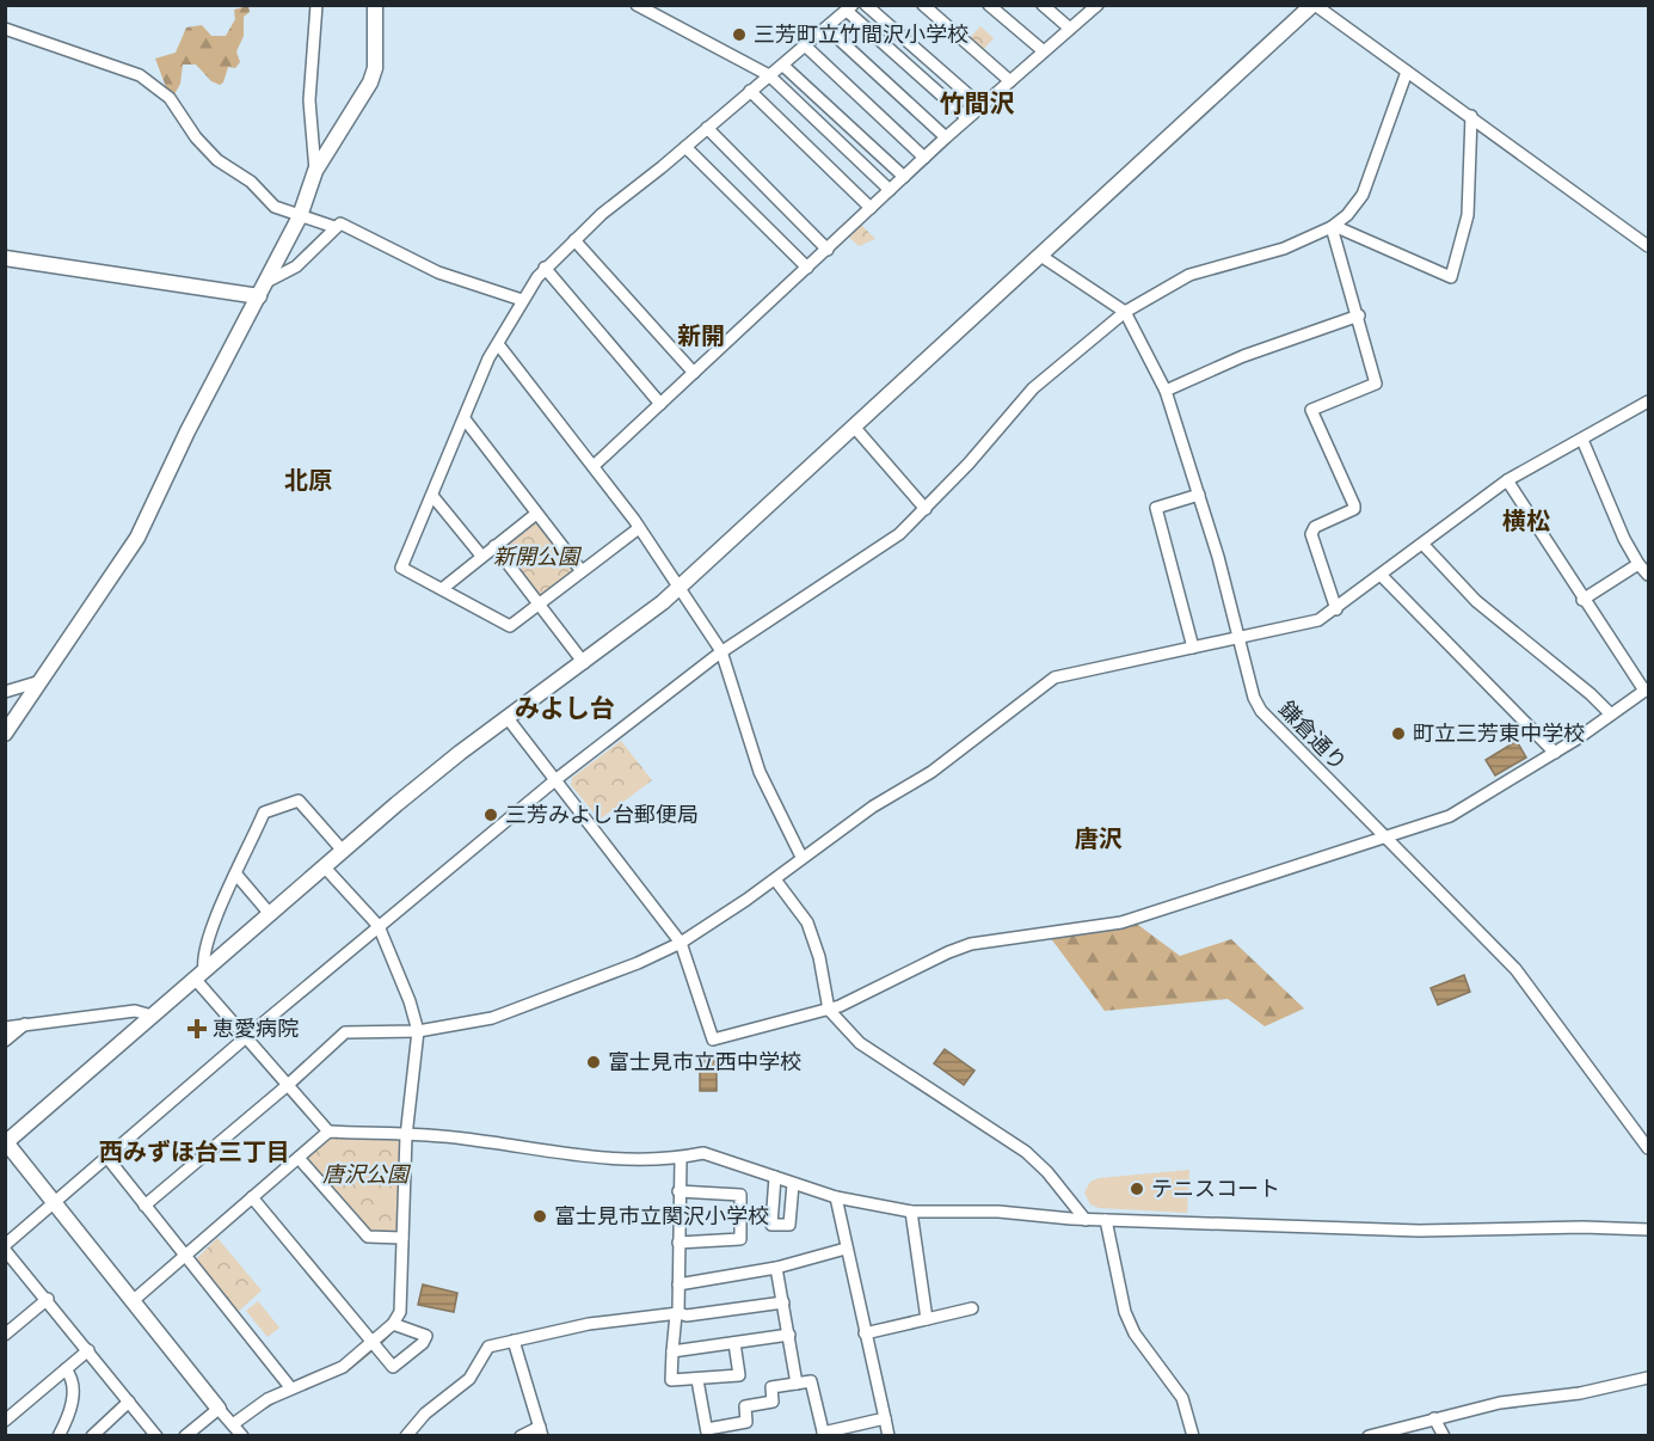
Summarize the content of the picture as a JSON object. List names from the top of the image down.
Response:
{
  "streets": {
    "street": ["鎌倉通り"]
  },
  "districts": [
    "竹間沢",
    "新開",
    "北原",
    "横松",
    "みよし台",
    "唐沢",
    "西みずほ台三丁目"
  ],
  "parks": ["新開公園", "唐沢公園"],
  "places": {
    "other": [
      "三芳町立竹間沢小学校",
      "町立三芳東中学校",
      "三芳みよし台郵便局",
      "富士見市立西中学校",
      "テニスコート",
      "富士見市立関沢小学校"
    ],
    "health": ["恵愛病院"]
  }
}
